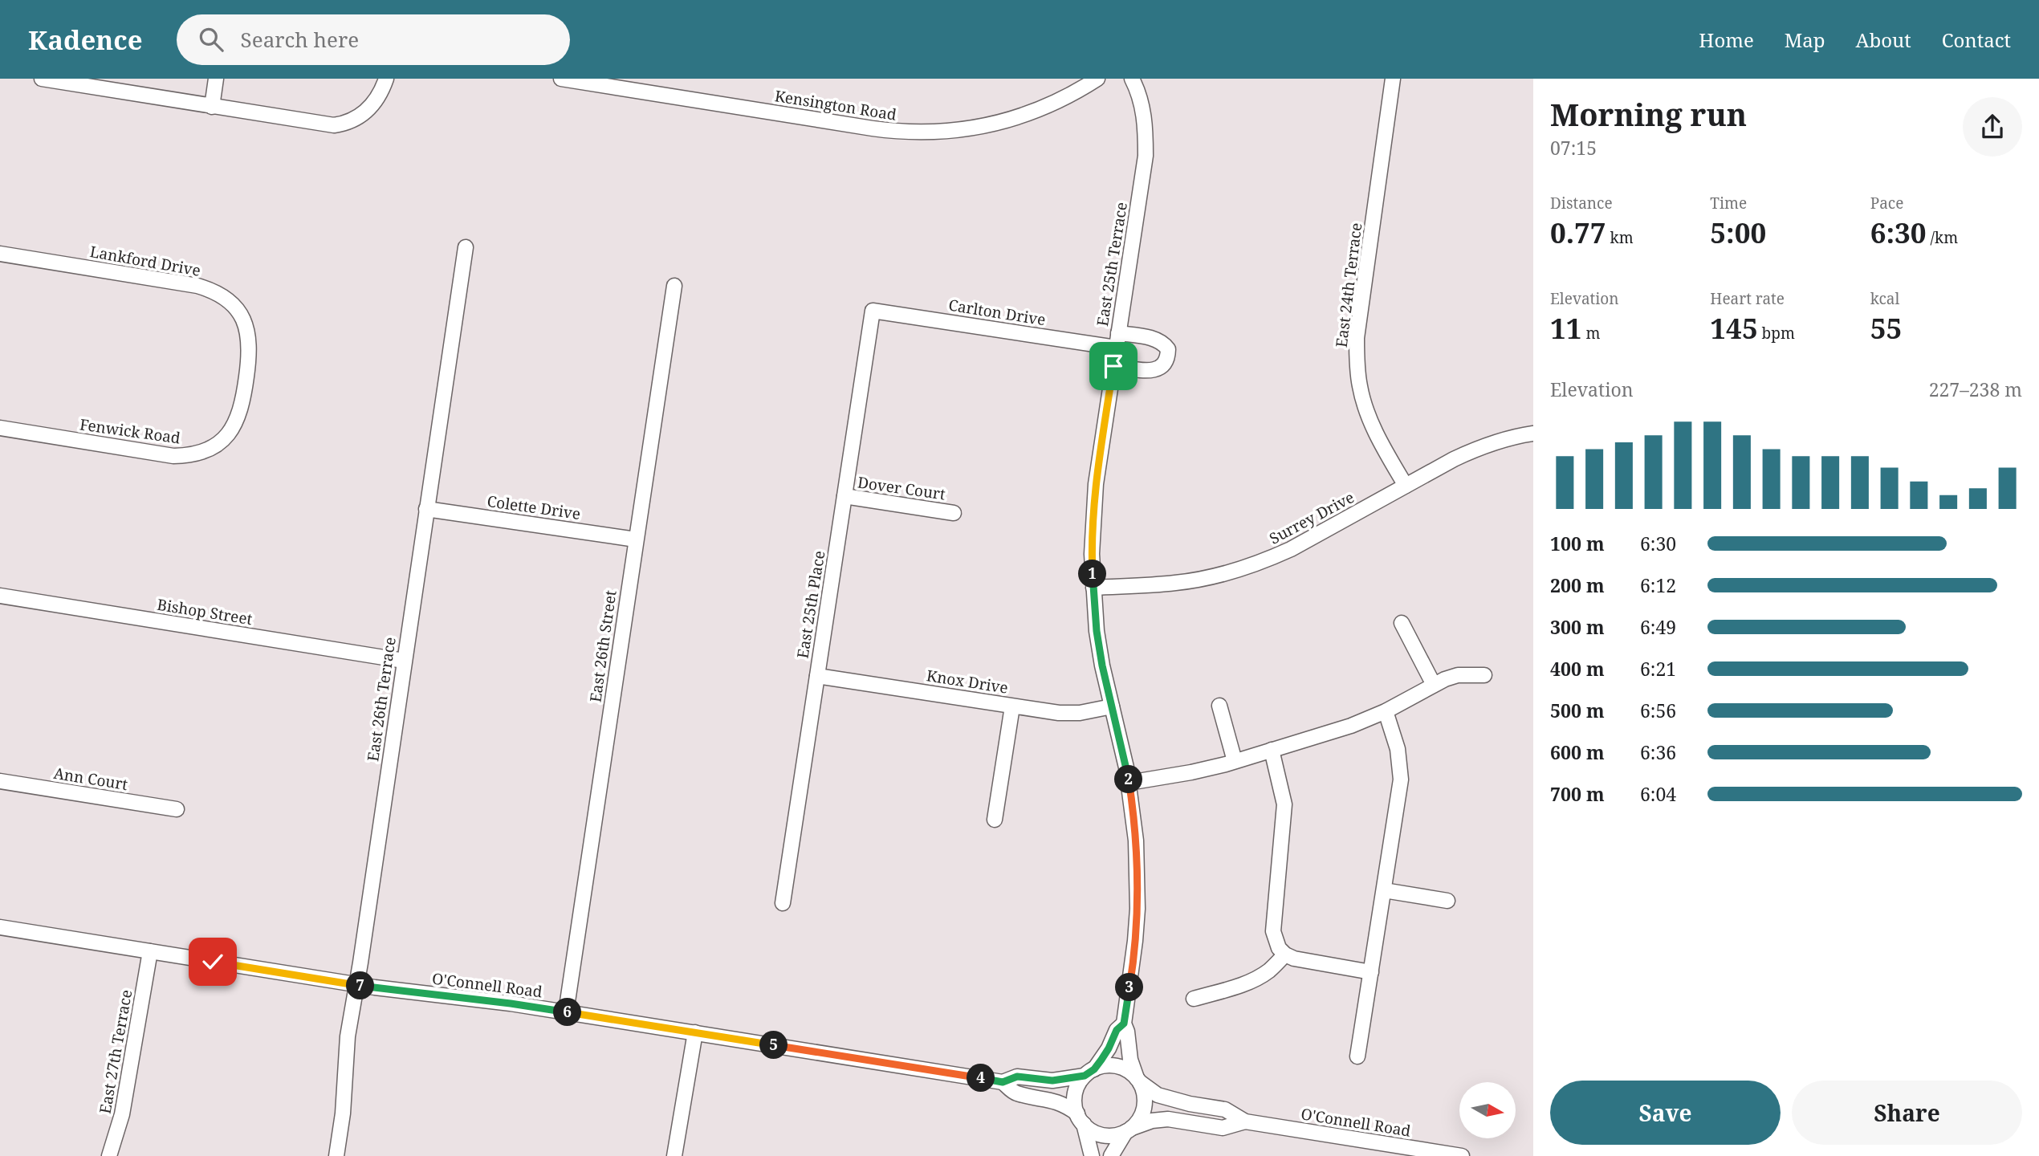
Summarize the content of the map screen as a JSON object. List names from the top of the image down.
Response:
{
  "streets": {
    "street": [
      "Kensington Road",
      "Lankford Drive",
      "East 25th Terrace",
      "East 24th Terrace",
      "Carlton Drive",
      "Fenwick Road",
      "Dover Court",
      "Colette Drive",
      "Surrey Drive",
      "East 25th Place",
      "Bishop Street",
      "East 26th Street",
      "Knox Drive",
      "East 26th Terrace",
      "Ann Court",
      "O'Connell Road",
      "East 27th Terrace"
    ]
  },
  "crossings": [
    ["Lankford Drive", "Fenwick Road"],
    ["East 25th Terrace", "Carlton Drive"],
    ["East 25th Terrace", "Surrey Drive"],
    ["East 25th Terrace", "Knox Drive"],
    ["East 25th Terrace", "O'Connell Road"],
    ["East 24th Terrace", "Surrey Drive"],
    ["Carlton Drive", "East 25th Place"],
    ["Dover Court", "East 25th Place"],
    ["Colette Drive", "East 26th Street"],
    ["Colette Drive", "East 26th Terrace"],
    ["East 25th Place", "Knox Drive"],
    ["Bishop Street", "East 26th Terrace"],
    ["East 26th Street", "O'Connell Road"],
    ["East 26th Terrace", "O'Connell Road"],
    ["O'Connell Road", "East 27th Terrace"]
  ],
  "north": "right",
  "page": {
    "header": "Kadence",
    "search": "Search here",
    "nav": [
      "Home",
      "Map",
      "About",
      "Contact"
    ],
    "heading": ["Morning run", "07:15"],
    "stats": [
      ["Distance", "0.77 km"],
      ["Time", "5:00"],
      ["Pace", "6:30 /km"],
      ["Elevation", "11 m"],
      ["Heart rate", "145 bpm"],
      ["kcal", "55"]
    ],
    "chart": ["Elevation", "227–238 m"],
    "list": [
      {
        "name": "100 m",
        "note": "6:30"
      },
      {
        "name": "200 m",
        "note": "6:12"
      },
      {
        "name": "300 m",
        "note": "6:49"
      },
      {
        "name": "400 m",
        "note": "6:21"
      },
      {
        "name": "500 m",
        "note": "6:56"
      },
      {
        "name": "600 m",
        "note": "6:36"
      },
      {
        "name": "700 m",
        "note": "6:04"
      }
    ],
    "pins": [
      "1",
      "2",
      "7",
      "3",
      "6",
      "5",
      "4"
    ],
    "buttons": ["Save", "Share"]
  }
}
